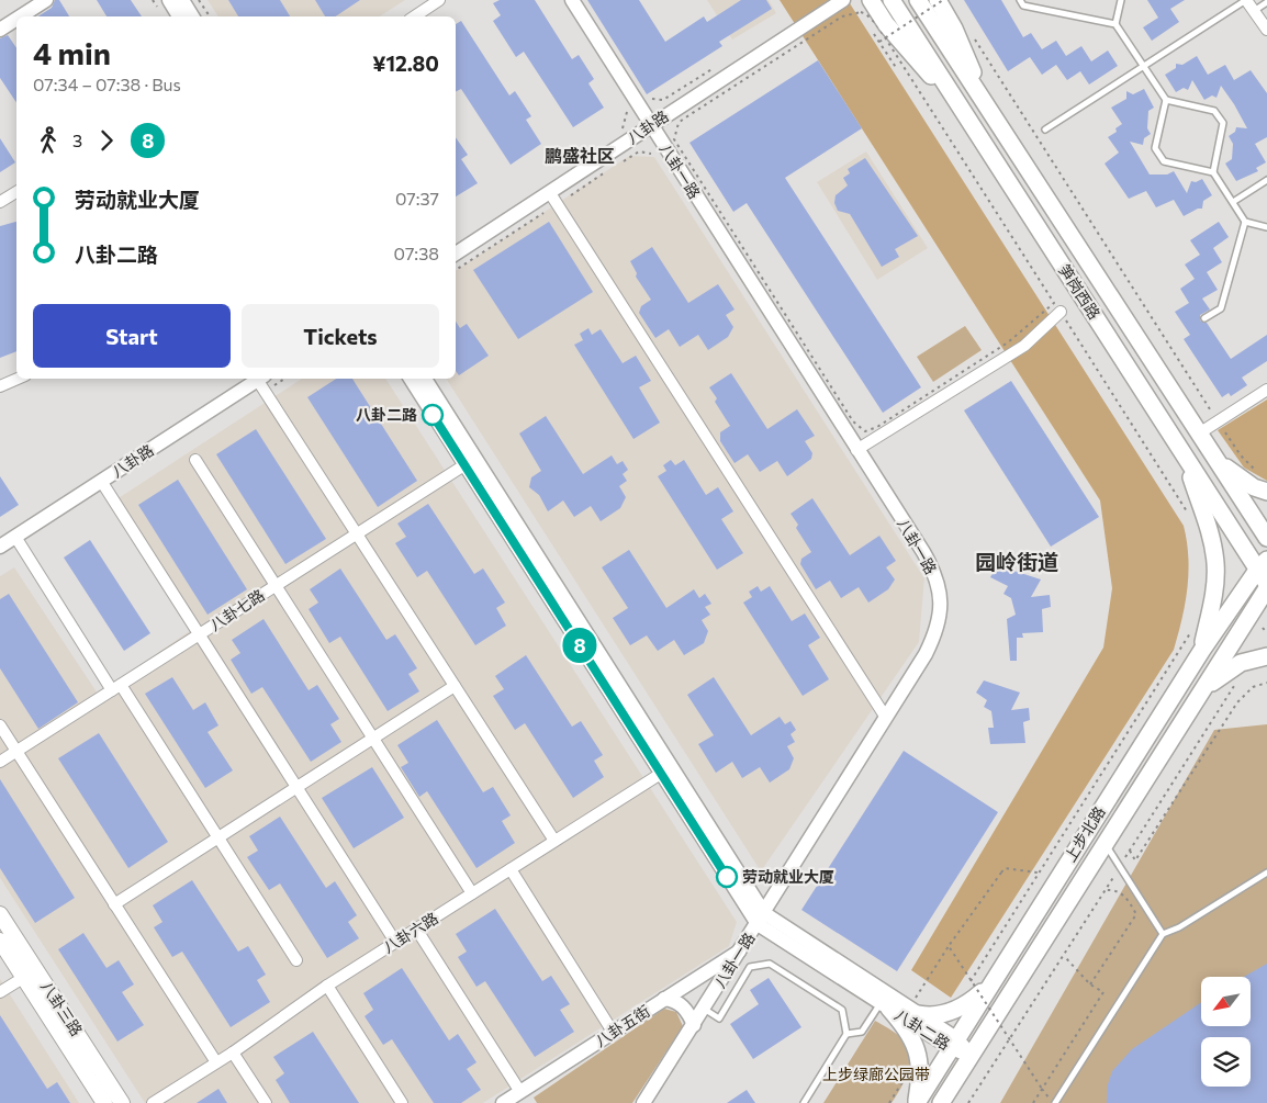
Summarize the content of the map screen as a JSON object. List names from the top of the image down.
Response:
{
  "streets": {
    "main road": ["笋岗西路", "上步北路", "八卦三路"],
    "street": [
      "八卦路",
      "八卦一路",
      "八卦七路",
      "八卦六路",
      "八卦五街",
      "八卦二路"
    ]
  },
  "crossings": [
    ["八卦路", "八卦一路"],
    ["八卦一路", "八卦五街"],
    ["八卦一路", "八卦二路"],
    ["笋岗西路", "上步北路"],
    ["八卦七路", "八卦二路"],
    ["上步北路", "八卦二路"],
    ["八卦六路", "八卦二路"]
  ],
  "districts": ["鹏盛社区", "园岭街道"],
  "parks": ["上步绿廊公园带"],
  "places": ["八卦二路", "劳动就业大厦"],
  "lines": ["bus line 8"],
  "north": "bottom left",
  "page": {
    "on_map": "8",
    "heading": ["4 min", "07:34 – 07:38 · Bus", "¥12.80"],
    "legs": ["3", "8"],
    "list": [
      {
        "name": "劳动就业大厦",
        "value": "07:37"
      },
      {
        "name": "八卦二路",
        "value": "07:38"
      }
    ],
    "buttons": ["Start", "Tickets"]
  }
}
